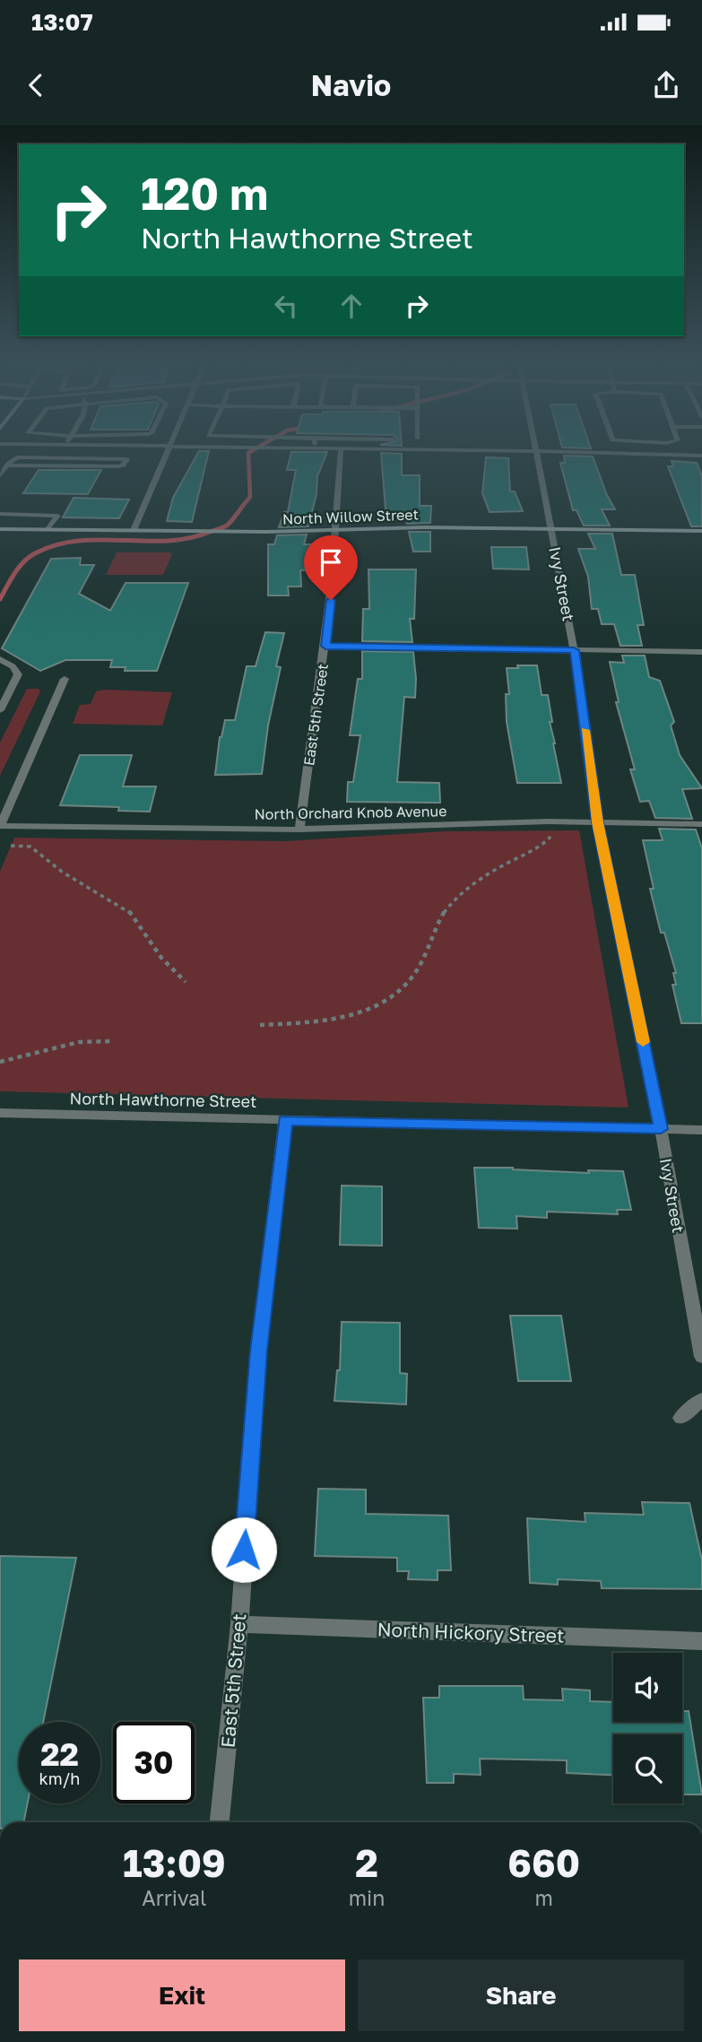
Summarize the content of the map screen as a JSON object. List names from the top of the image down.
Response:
{
  "streets": {
    "main road": ["North Willow Street"],
    "street": [
      "Ivy Street",
      "East 5th Street",
      "North Orchard Knob Avenue",
      "North Hawthorne Street",
      "North Hickory Street"
    ]
  },
  "crossings": [
    ["North Willow Street", "Ivy Street"],
    ["North Willow Street", "East 5th Street"],
    ["Ivy Street", "North Orchard Knob Avenue"],
    ["Ivy Street", "North Hawthorne Street"],
    ["East 5th Street", "North Orchard Knob Avenue"],
    ["East 5th Street", "North Hawthorne Street"],
    ["East 5th Street", "North Hickory Street"]
  ],
  "page": {
    "status": "13:07",
    "header": "Navio",
    "turn": ["120 m", "North Hawthorne Street"],
    "speed": "22 km/h",
    "limit": "30",
    "eta": [
      "13:09",
      "Arrival",
      "2",
      "min",
      "660",
      "m"
    ],
    "buttons": ["Exit", "Share"]
  }
}
